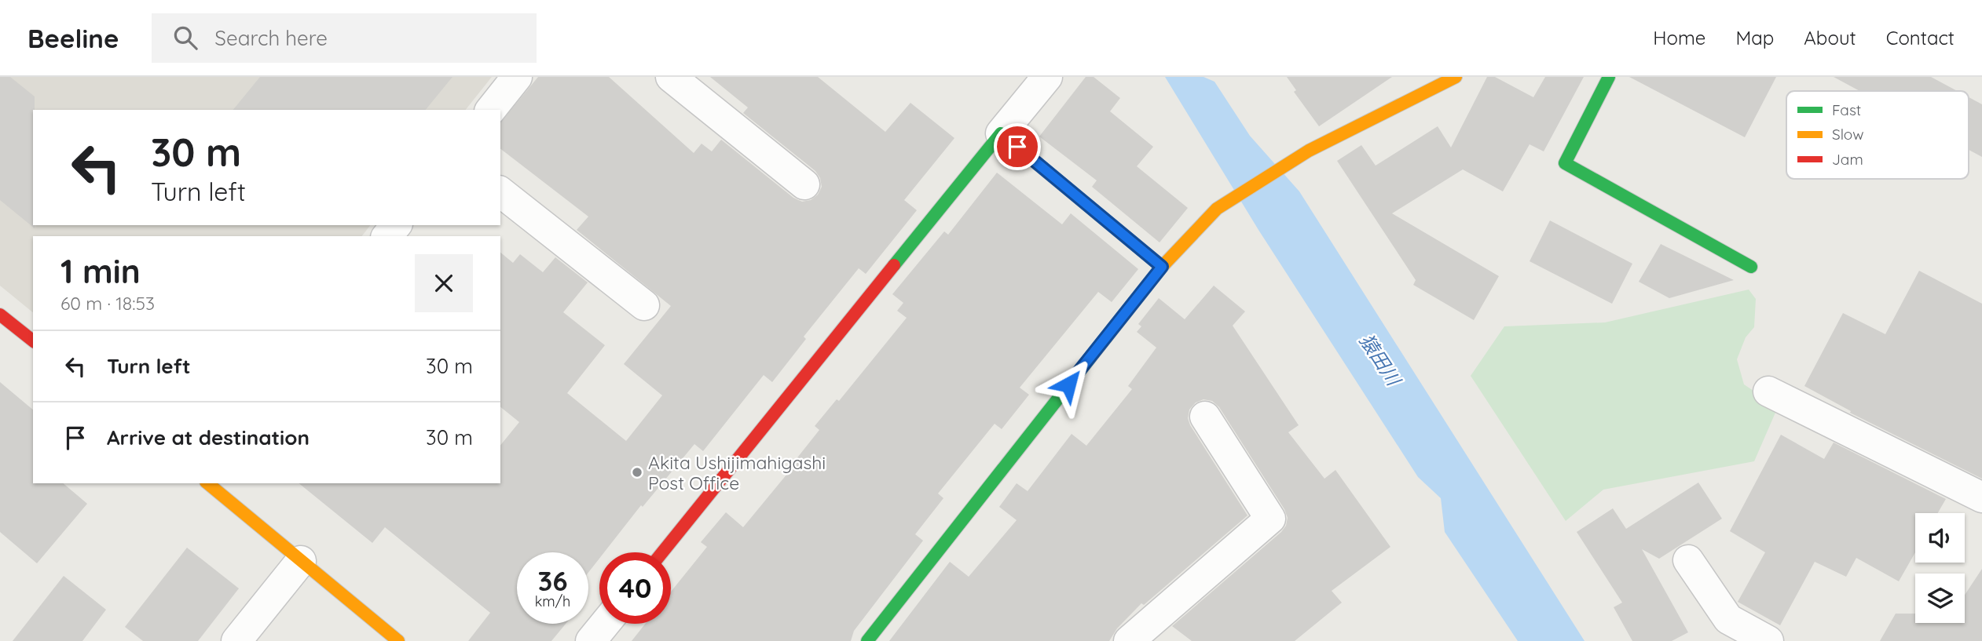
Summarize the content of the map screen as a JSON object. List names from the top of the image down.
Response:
{
  "water": ["猿田川"],
  "places": ["Akita Ushijimahigashi Post Office"],
  "legend": ["Fast", "Slow", "Jam"],
  "page": {
    "header": "Beeline",
    "search": "Search here",
    "nav": [
      "Home",
      "Map",
      "About",
      "Contact"
    ],
    "turn": ["30 m", "Turn left"],
    "heading": ["1 min", "60 m · 18:53"],
    "list": [
      {
        "name": "Turn left",
        "value": "30 m"
      },
      {
        "name": "Arrive at destination",
        "value": "30 m"
      }
    ],
    "speed": "36 km/h",
    "limit": "40"
  }
}
